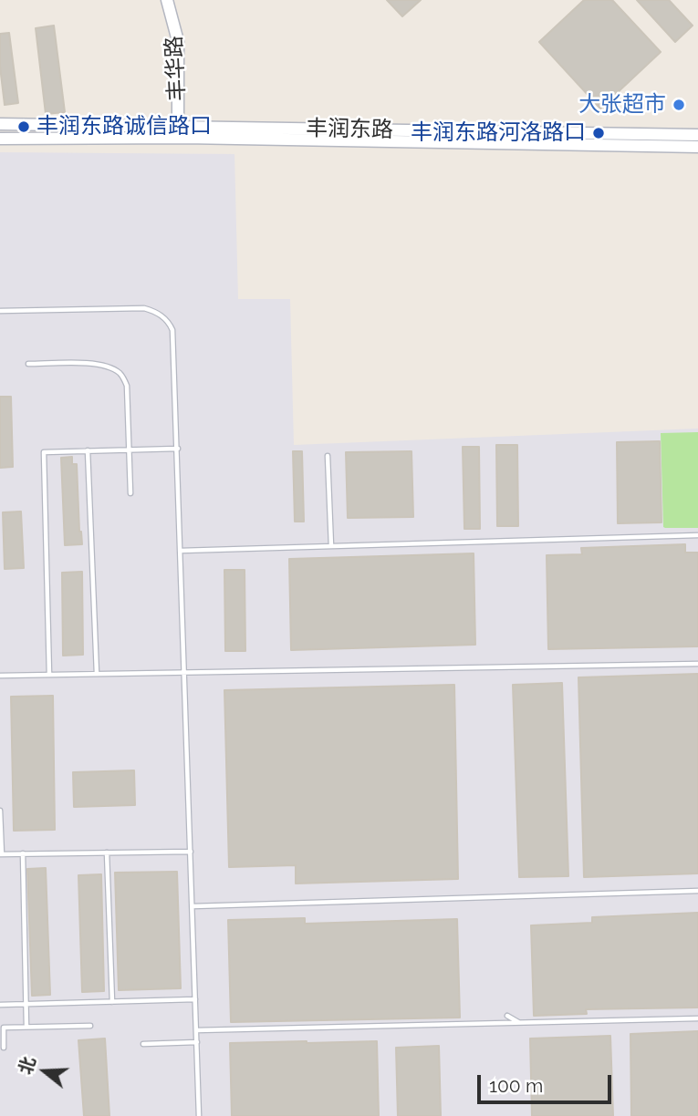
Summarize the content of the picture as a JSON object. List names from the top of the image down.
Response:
{
  "streets": {
    "street": ["丰华路", "丰润东路"]
  },
  "crossings": [
    ["丰华路", "丰润东路"]
  ],
  "places": ["大张超市", "丰润东路诚信路口", "丰润东路河洛路口"],
  "scale_bar": "100 m",
  "north": "left"
}
